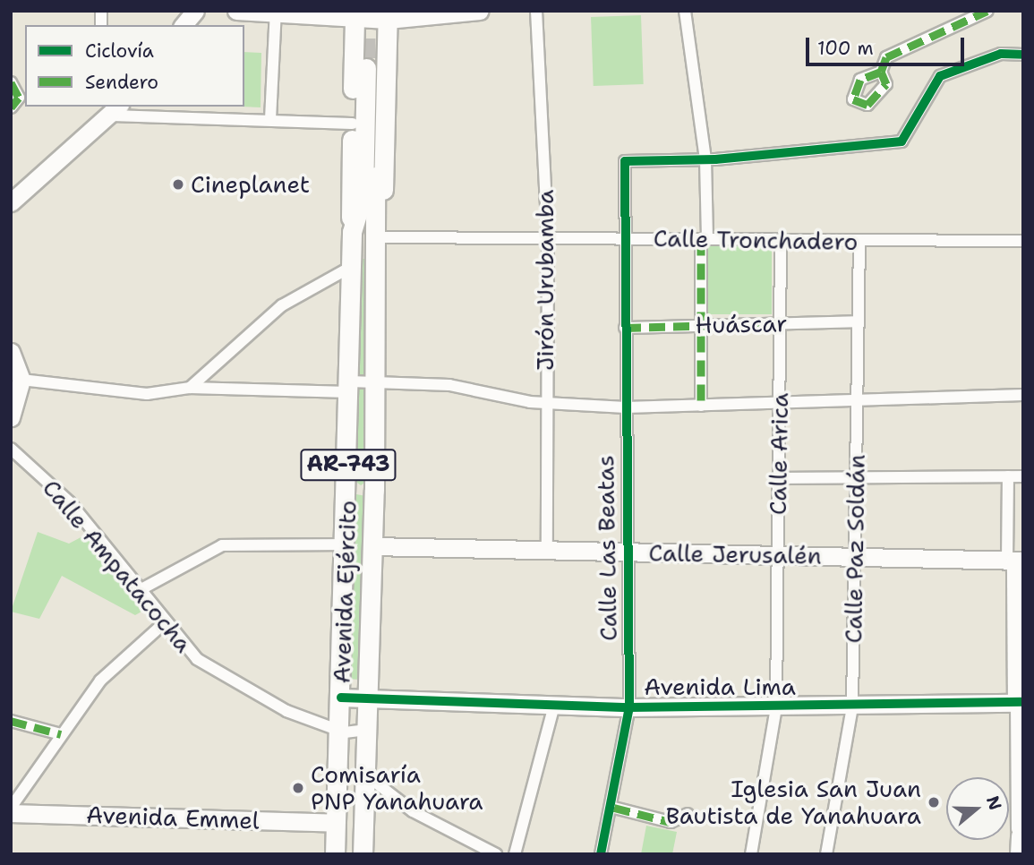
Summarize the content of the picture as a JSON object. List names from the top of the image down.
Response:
{
  "streets": {
    "main road": ["AR-743", "Avenida Ejército"],
    "street": [
      "Calle Tronchadero",
      "Jirón Urubamba",
      "Huáscar",
      "Calle Arica",
      "Calle Las Beatas",
      "Calle Paz Soldán",
      "Calle Jerusalén",
      "Calle Ampatacocha",
      "Avenida Lima",
      "Avenida Emmel"
    ]
  },
  "crossings": [
    ["Calle Tronchadero", "Jirón Urubamba"],
    ["Calle Tronchadero", "Calle Arica"],
    ["Calle Tronchadero", "Calle Las Beatas"],
    ["Calle Tronchadero", "Calle Paz Soldán"],
    ["Calle Tronchadero", "Avenida Ejército"],
    ["Jirón Urubamba", "Calle Jerusalén"],
    ["Huáscar", "Calle Arica"],
    ["Huáscar", "Calle Las Beatas"],
    ["Huáscar", "Calle Paz Soldán"],
    ["Calle Arica", "Calle Jerusalén"],
    ["Calle Arica", "Avenida Lima"],
    ["Calle Las Beatas", "Calle Jerusalén"],
    ["Calle Las Beatas", "Avenida Lima"],
    ["Calle Paz Soldán", "Calle Jerusalén"],
    ["Calle Paz Soldán", "Avenida Lima"],
    ["Calle Jerusalén", "Avenida Ejército"],
    ["Calle Ampatacocha", "Avenida Ejército"],
    ["Avenida Ejército", "Avenida Lima"],
    ["Avenida Ejército", "Avenida Emmel"]
  ],
  "places": ["Cineplanet", "Comisaría PNP Yanahuara", "Iglesia San Juan Bautista de Yanahuara"],
  "legend": ["Ciclovía", "Sendero"],
  "scale_bar": "100 m",
  "north": "right"
}
